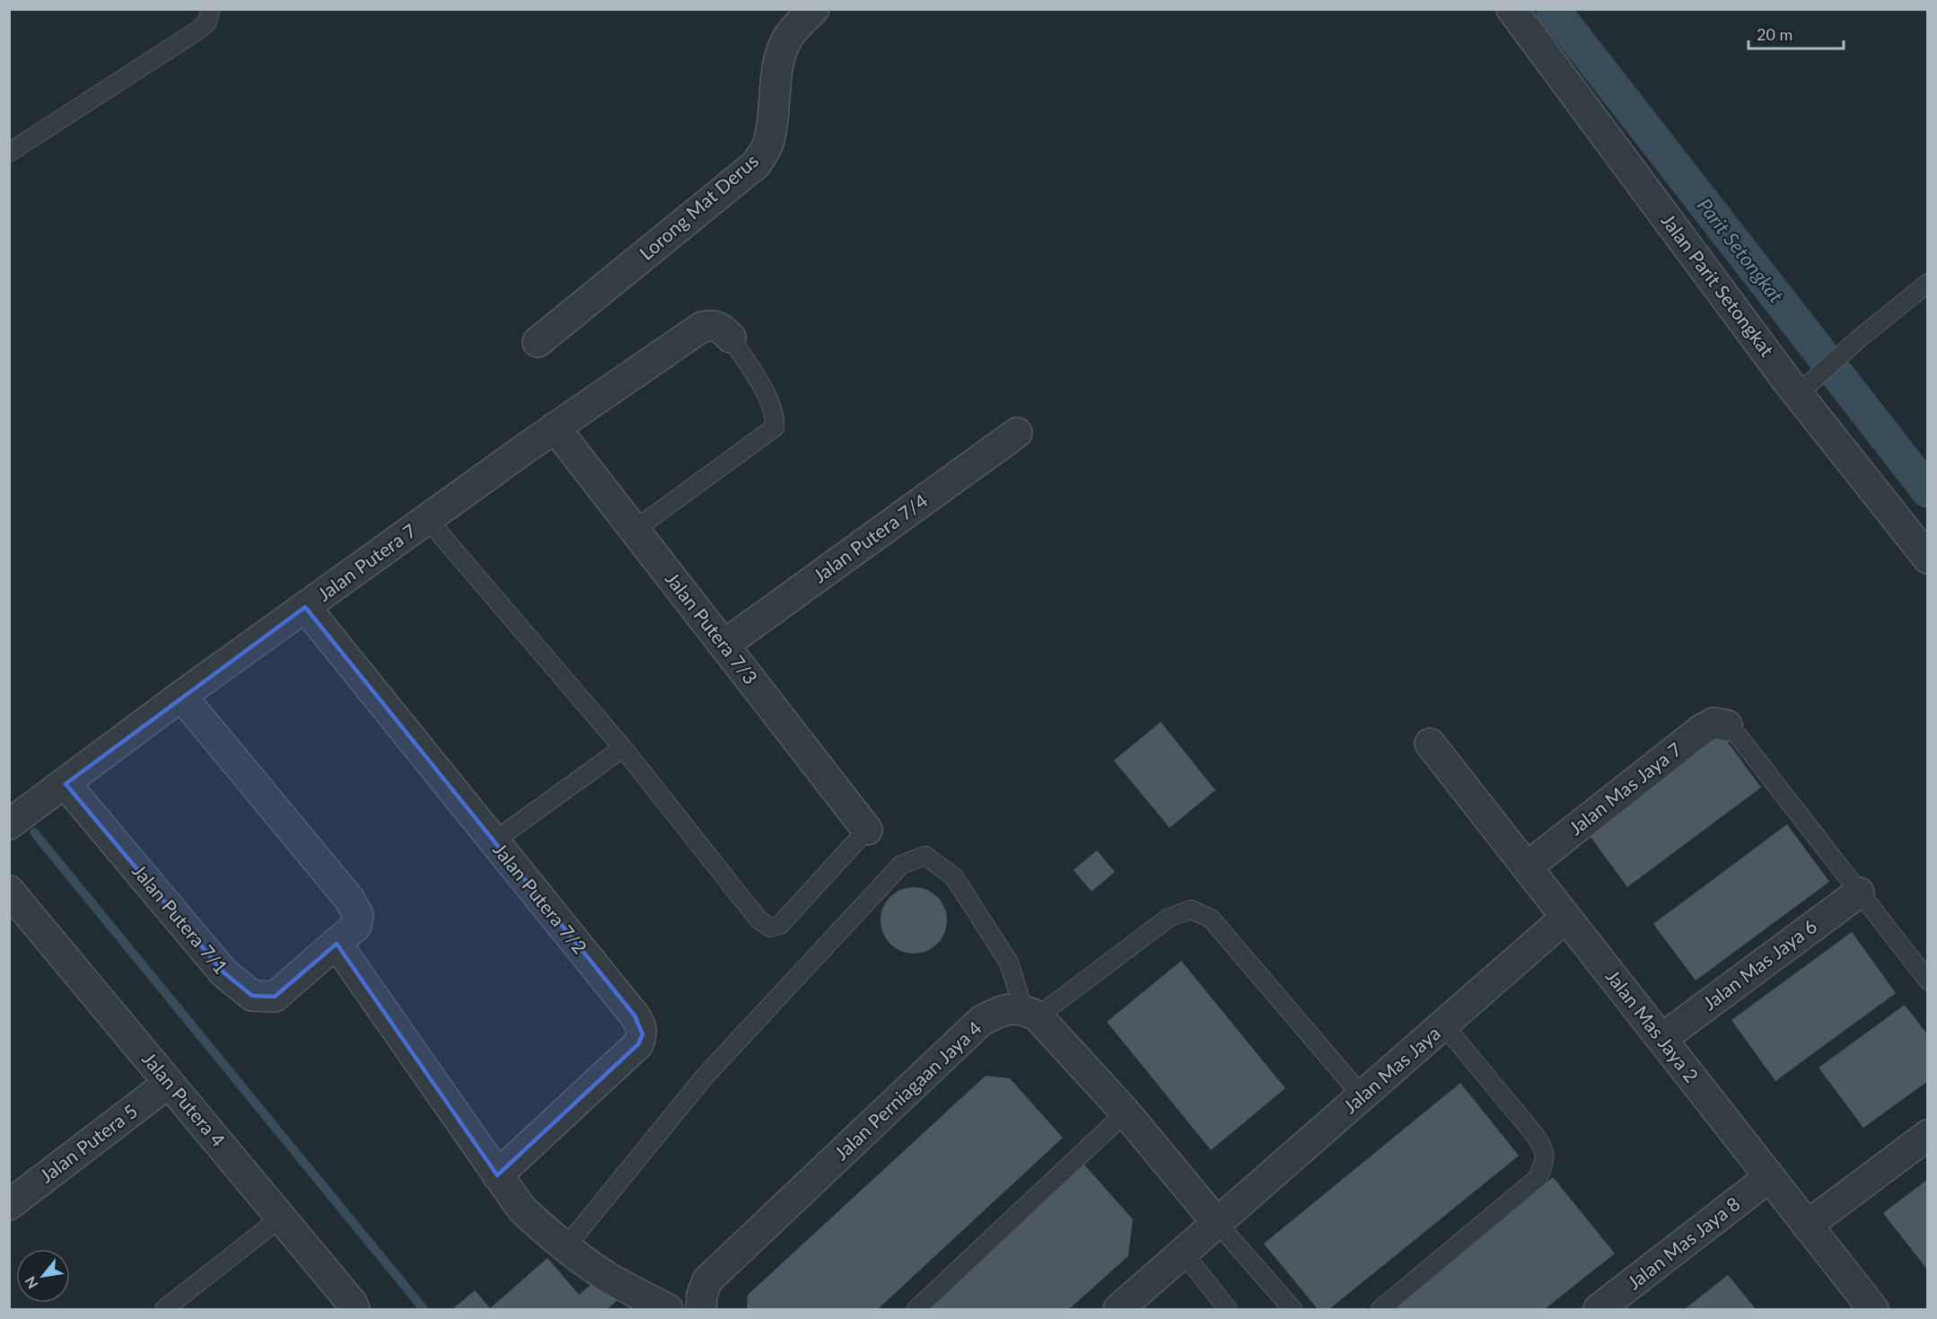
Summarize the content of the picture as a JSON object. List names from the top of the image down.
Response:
{
  "streets": {
    "street": [
      "Lorong Mat Derus",
      "Jalan Parit Setongkat",
      "Jalan Putera 7/4",
      "Jalan Putera 7",
      "Jalan Putera 7/3",
      "Jalan Mas Jaya 7",
      "Jalan Putera 7/2",
      "Jalan Putera 7/1",
      "Jalan Mas Jaya 6",
      "Jalan Mas Jaya 2",
      "Jalan Mas Jaya",
      "Jalan Perniagaan Jaya 4",
      "Jalan Putera 4",
      "Jalan Putera 5",
      "Jalan Mas Jaya 8"
    ]
  },
  "crossings": [
    ["Jalan Putera 7/4", "Jalan Putera 7/3"],
    ["Jalan Putera 7", "Jalan Putera 7/3"],
    ["Jalan Putera 7", "Jalan Putera 7/2"],
    ["Jalan Putera 7", "Jalan Putera 7/1"],
    ["Jalan Mas Jaya 7", "Jalan Mas Jaya 2"],
    ["Jalan Mas Jaya 6", "Jalan Mas Jaya 2"],
    ["Jalan Mas Jaya 2", "Jalan Mas Jaya"],
    ["Jalan Mas Jaya 2", "Jalan Mas Jaya 8"],
    ["Jalan Putera 4", "Jalan Putera 5"]
  ],
  "water": ["Parit Setongkat"],
  "scale_bar": "20 m",
  "north": "bottom left"
}
